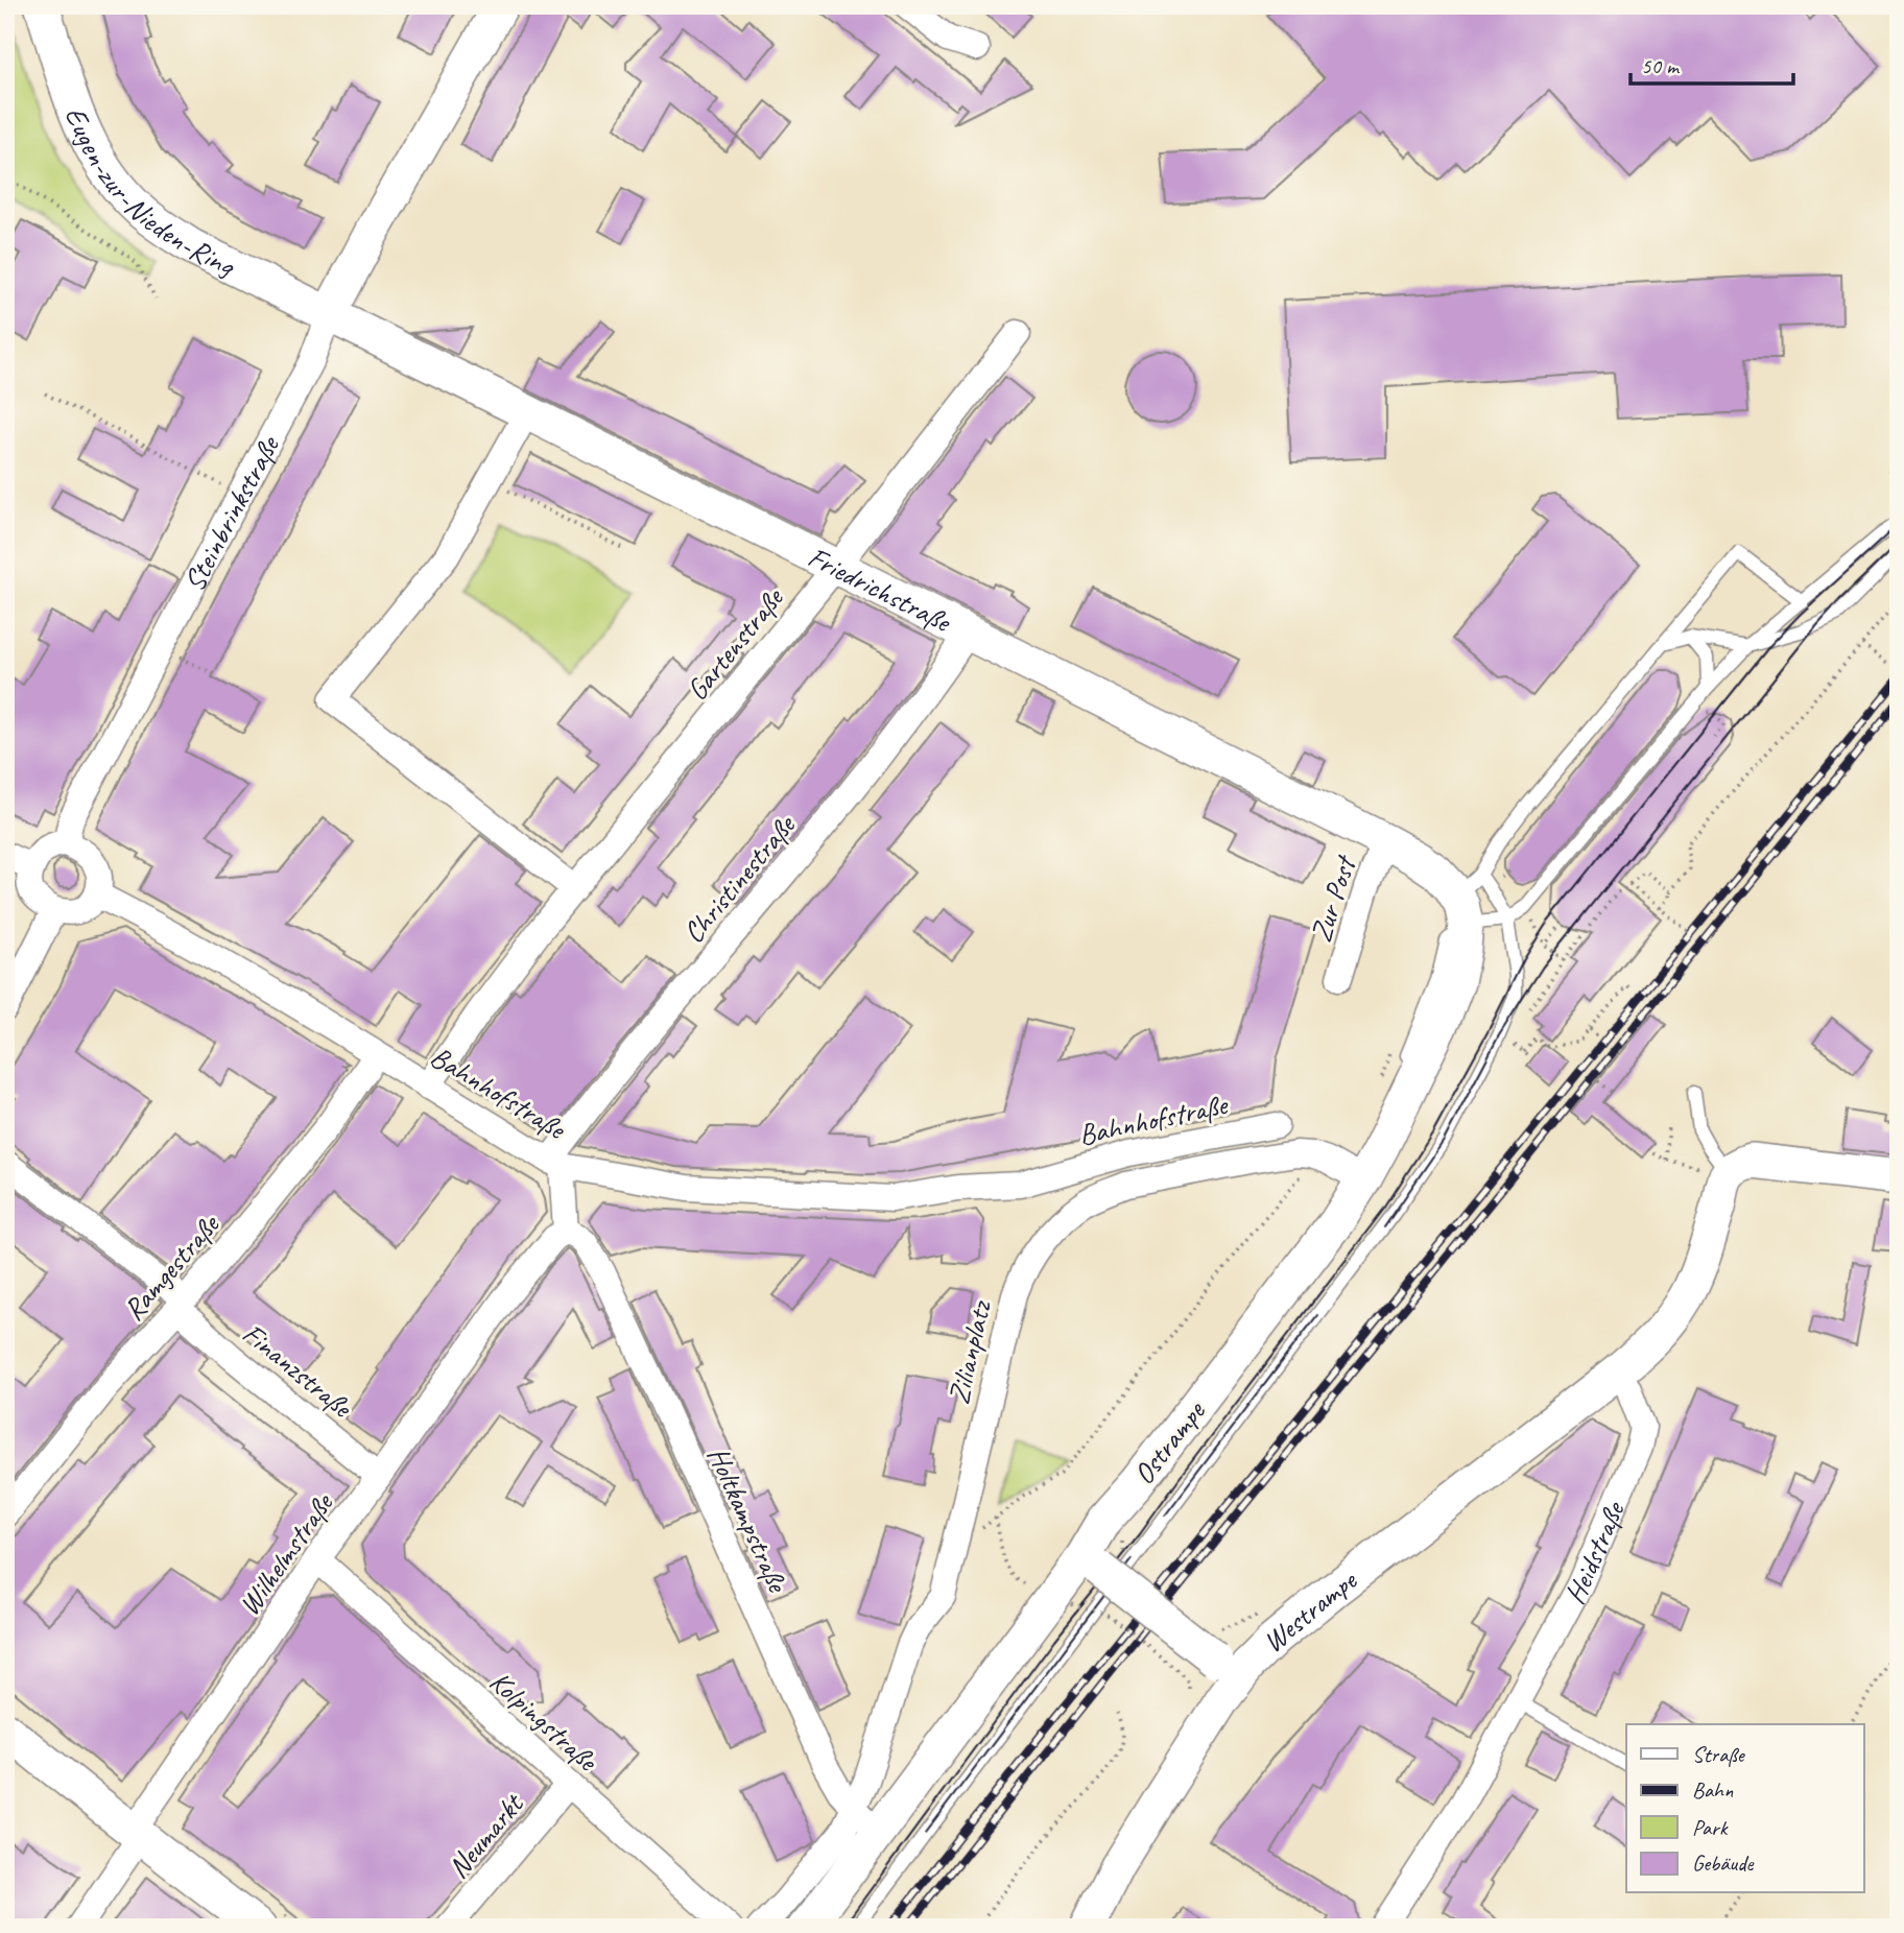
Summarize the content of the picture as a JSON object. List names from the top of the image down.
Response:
{
  "streets": {
    "main road": [
      "Eugen-zur-Nieden-Ring",
      "Steinbrinkstraße",
      "Friedrichstraße",
      "Ostrampe",
      "Westrampe"
    ],
    "street": [
      "Gartenstraße",
      "Christinestraße",
      "Zur Post",
      "Bahnhofstraße",
      "Ramgestraße",
      "Zilianplatz",
      "Finanzstraße",
      "Holtkampstraße",
      "Heidstraße",
      "Wilhelmstraße",
      "Kolpingstraße",
      "Neumarkt"
    ]
  },
  "crossings": [
    ["Eugen-zur-Nieden-Ring", "Steinbrinkstraße"],
    ["Eugen-zur-Nieden-Ring", "Friedrichstraße"],
    ["Steinbrinkstraße", "Friedrichstraße"],
    ["Steinbrinkstraße", "Bahnhofstraße"],
    ["Friedrichstraße", "Gartenstraße"],
    ["Friedrichstraße", "Christinestraße"],
    ["Friedrichstraße", "Zur Post"],
    ["Friedrichstraße", "Ostrampe"],
    ["Gartenstraße", "Bahnhofstraße"],
    ["Christinestraße", "Bahnhofstraße"],
    ["Bahnhofstraße", "Ramgestraße"],
    ["Bahnhofstraße", "Zilianplatz"],
    ["Ramgestraße", "Finanzstraße"],
    ["Zilianplatz", "Ostrampe"],
    ["Zilianplatz", "Holtkampstraße"],
    ["Finanzstraße", "Wilhelmstraße"],
    ["Ostrampe", "Holtkampstraße"],
    ["Holtkampstraße", "Wilhelmstraße"],
    ["Heidstraße", "Westrampe"],
    ["Wilhelmstraße", "Kolpingstraße"],
    ["Kolpingstraße", "Neumarkt"]
  ],
  "legend": [
    "Straße",
    "Bahn",
    "Park",
    "Gebäude"
  ],
  "scale_bar": "50 m"
}
